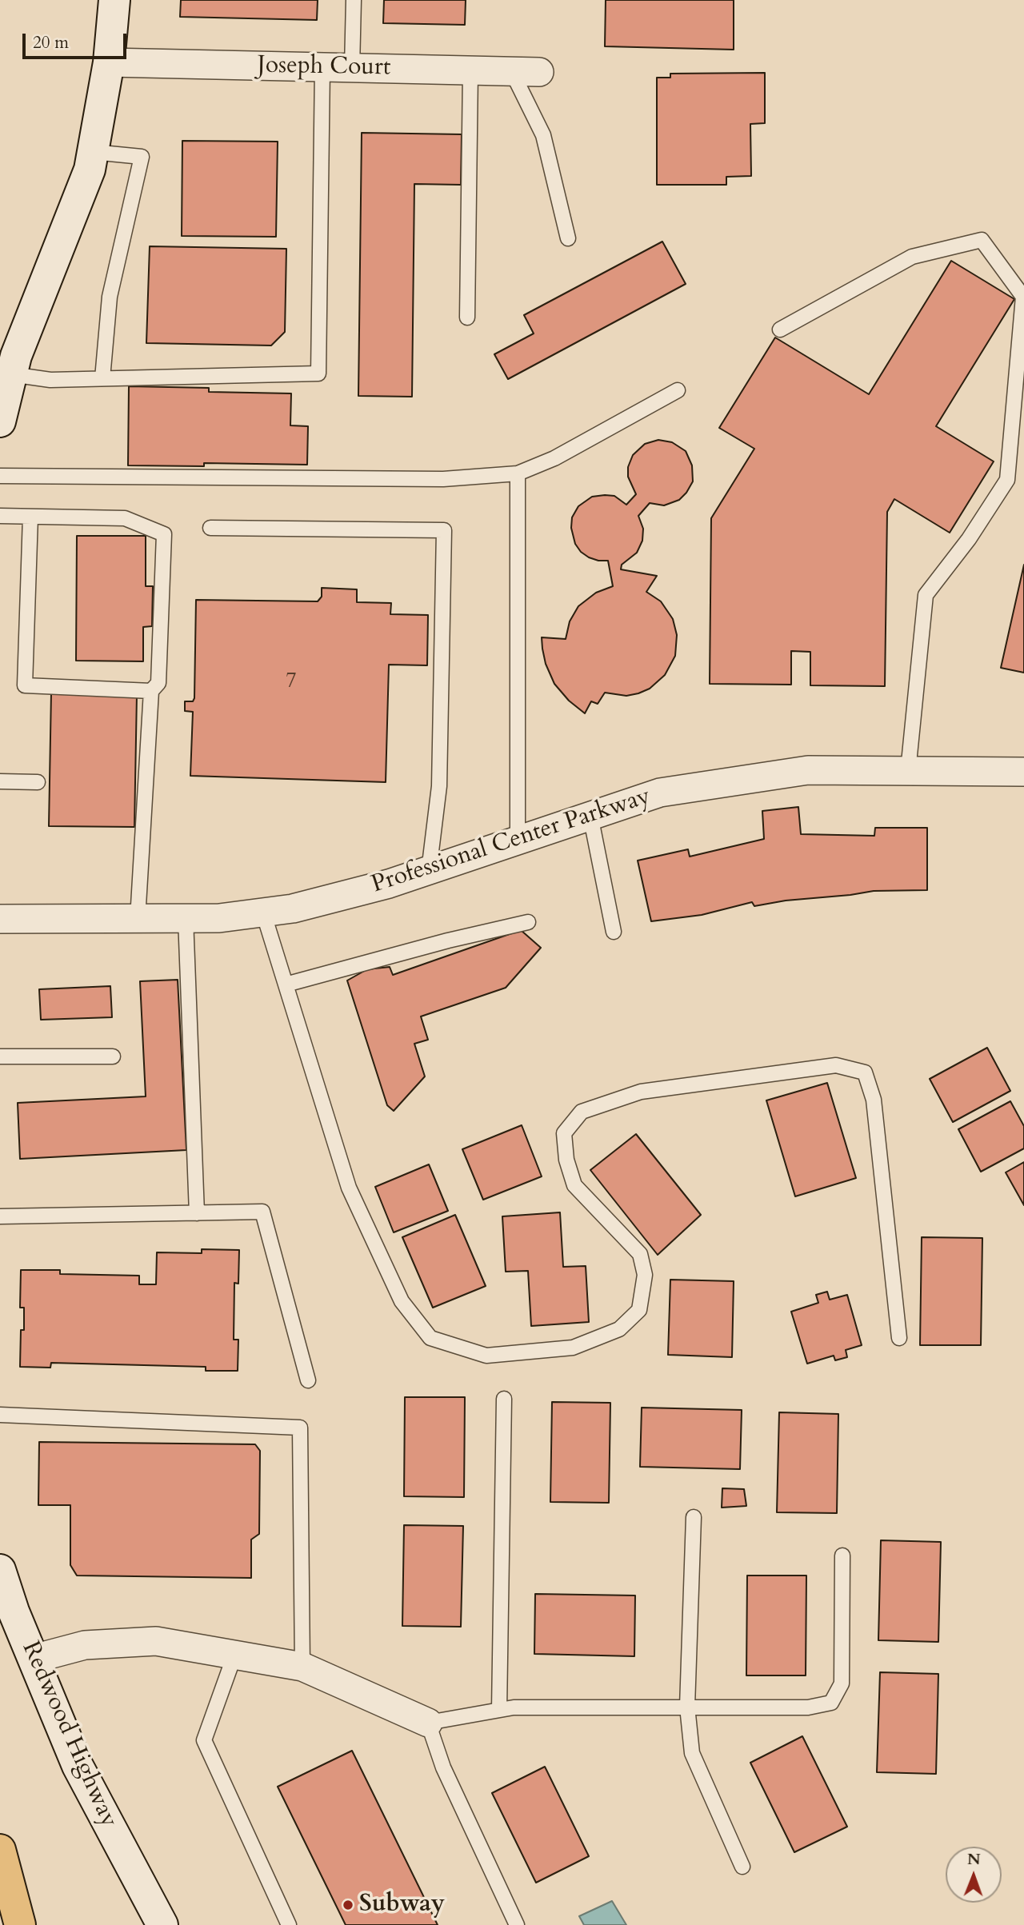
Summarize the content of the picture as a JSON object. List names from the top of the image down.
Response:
{
  "streets": {
    "street": ["Joseph Court", "Professional Center Parkway", "Redwood Highway"]
  },
  "places": ["Subway"],
  "house_numbers": ["7"],
  "scale_bar": "20 m",
  "north": "top"
}
